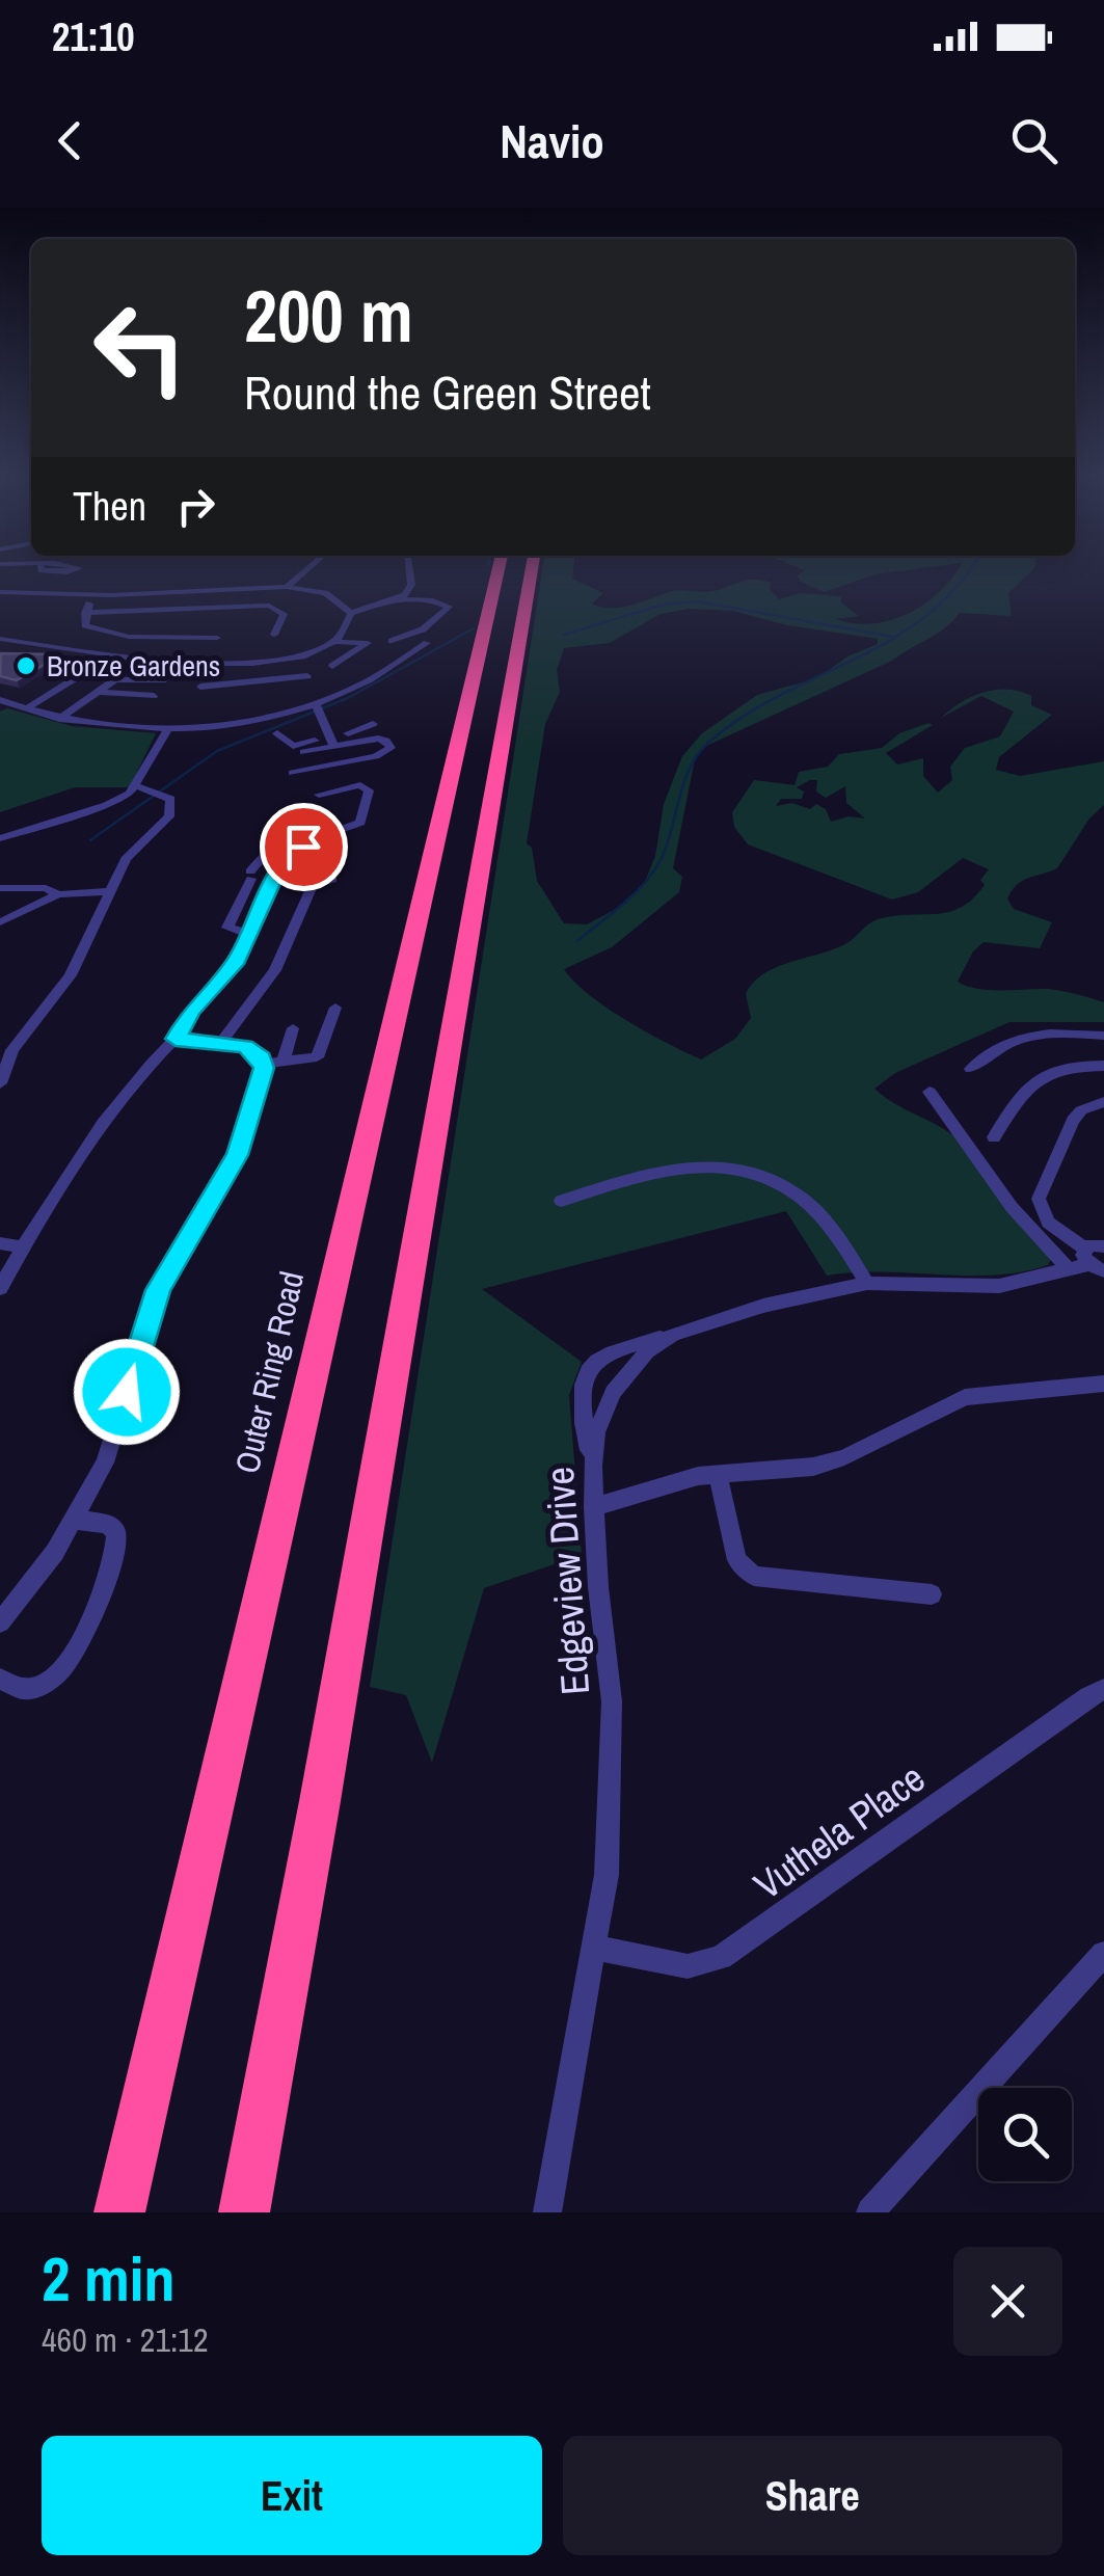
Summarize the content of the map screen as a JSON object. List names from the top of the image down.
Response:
{
  "streets": {
    "highway": ["Outer Ring Road"],
    "street": ["Edgeview Drive", "Vuthela Place"]
  },
  "crossings": [
    ["Edgeview Drive", "Vuthela Place"]
  ],
  "places": ["Bronze Gardens"],
  "page": {
    "status": "21:10",
    "header": "Navio",
    "turn": ["200 m", "Round the Green Street"],
    "then": "Then",
    "heading": ["2 min", "460 m · 21:12"],
    "buttons": ["Exit", "Share"]
  }
}
